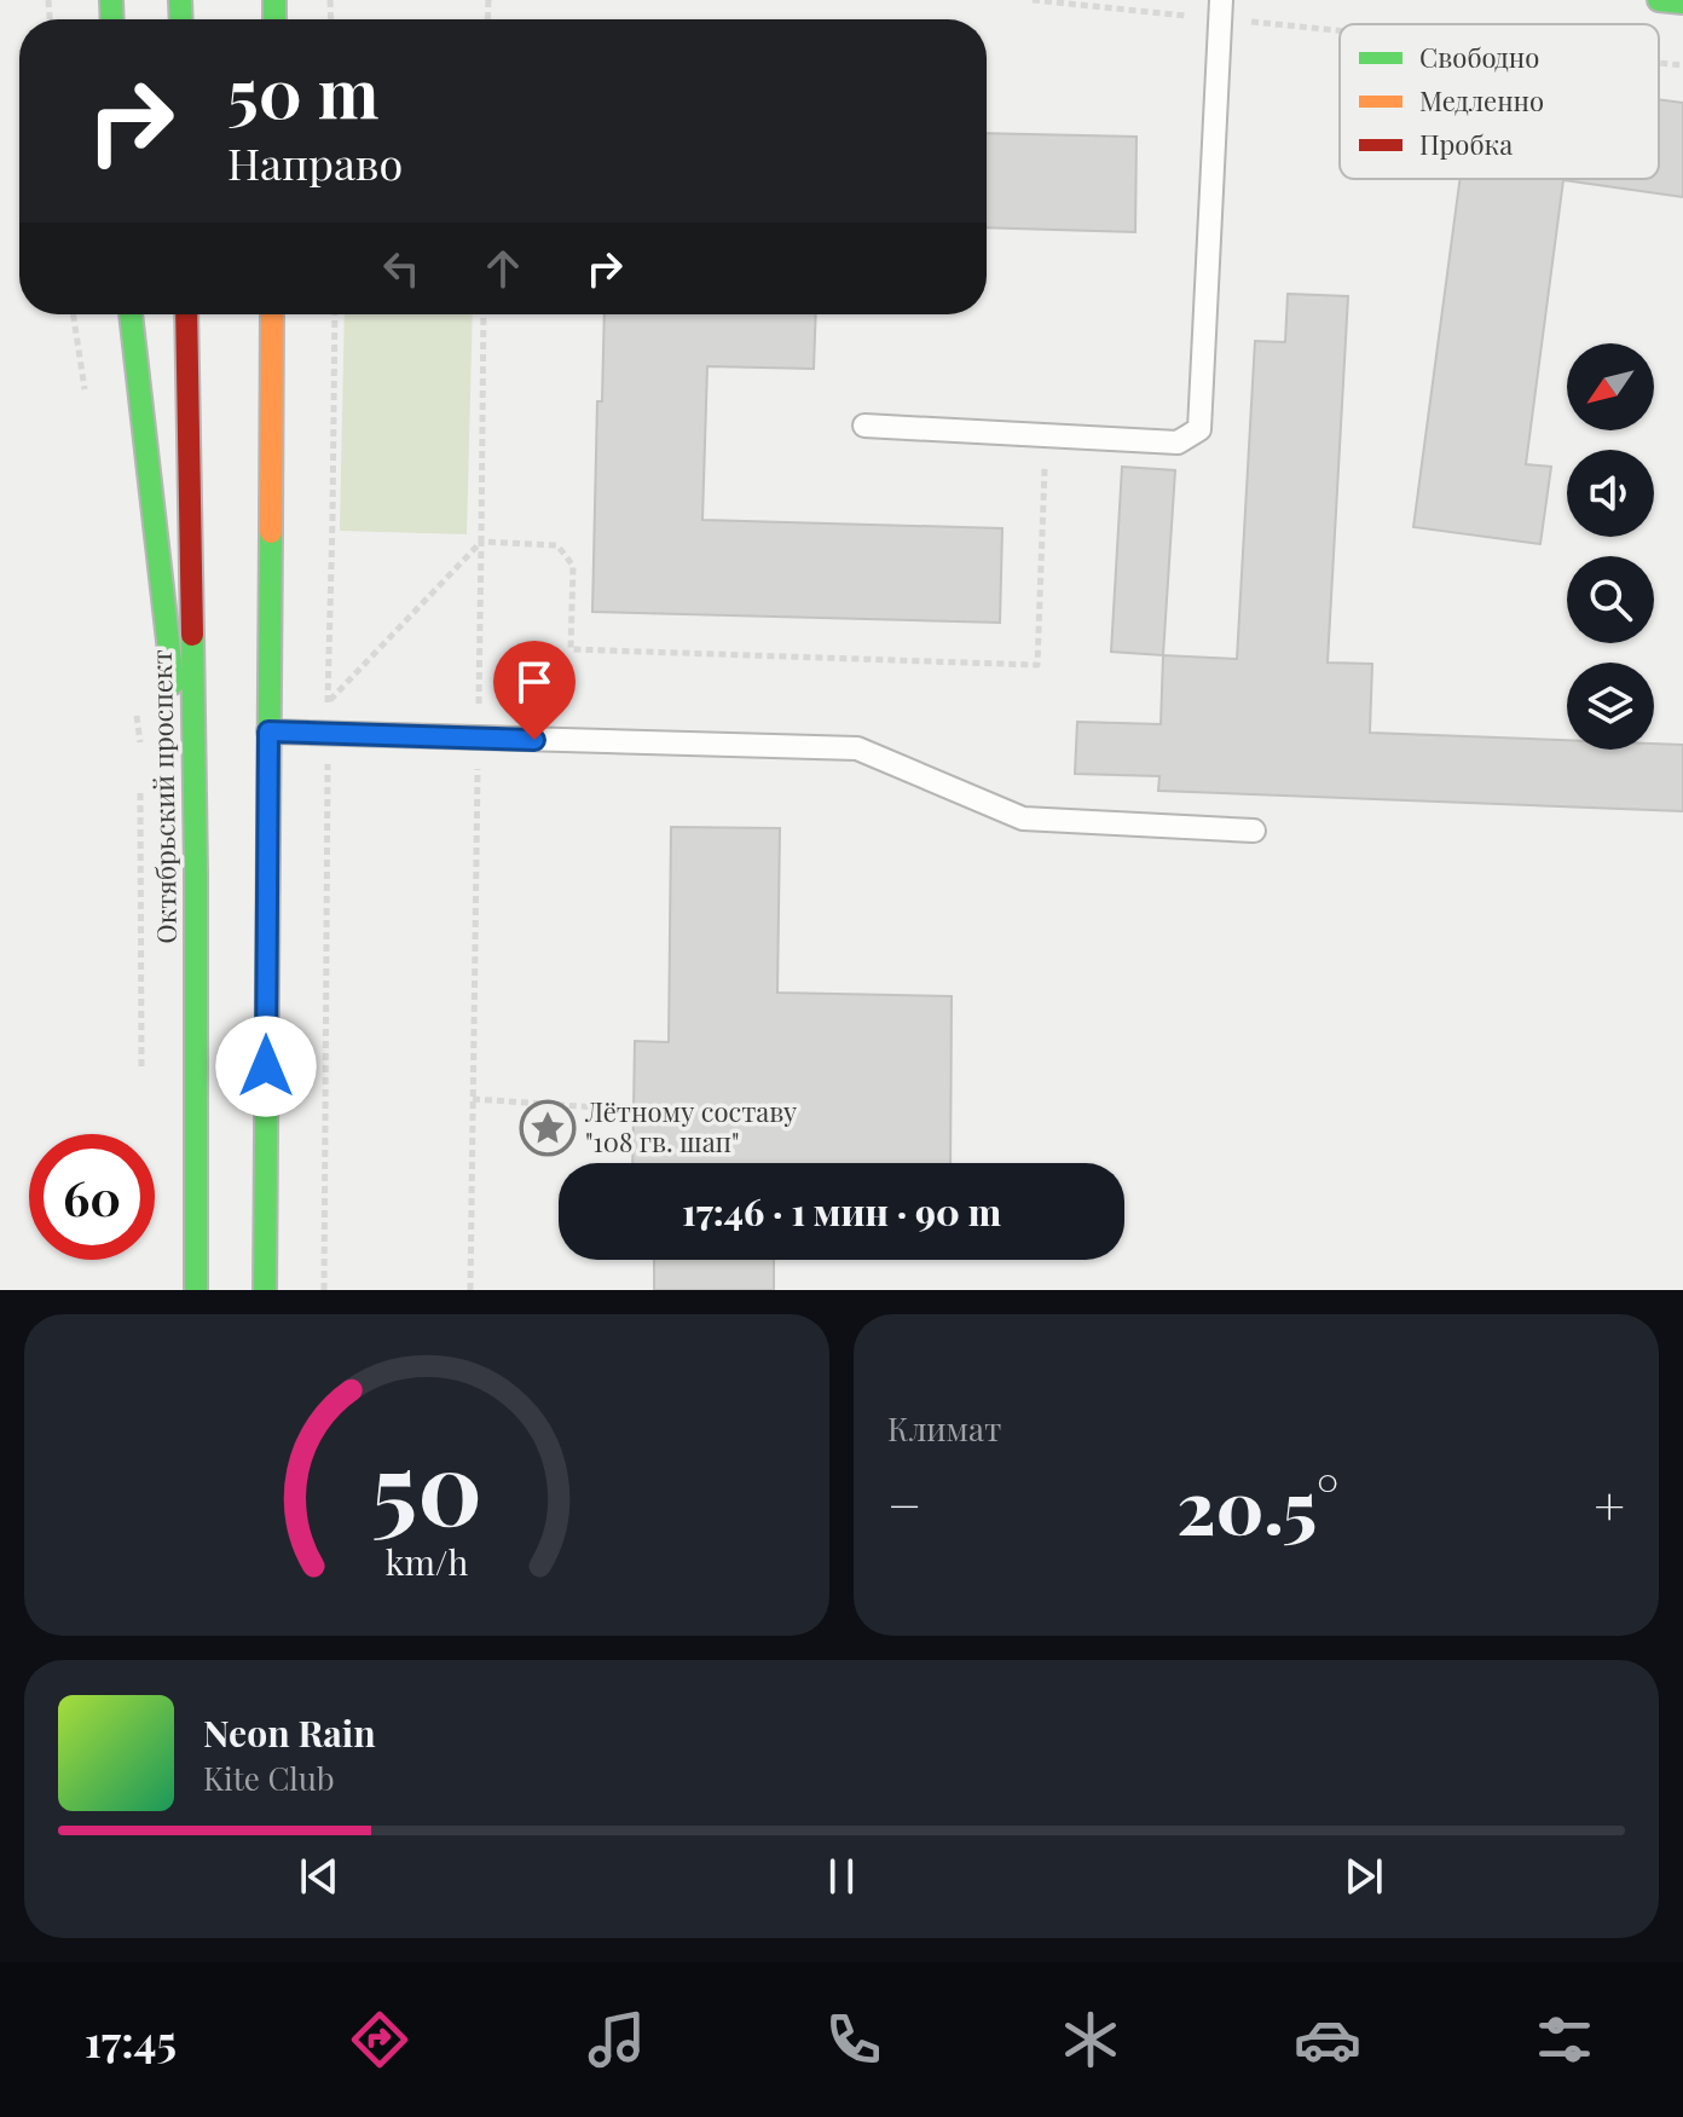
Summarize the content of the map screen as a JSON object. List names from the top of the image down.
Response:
{
  "streets": {
    "main road": ["Октябрьский проспект"]
  },
  "places": {
    "place": ["Лётному составу \"108 гв. шап\""]
  },
  "legend": ["Свободно", "Медленно", "Пробка"],
  "north": "bottom left",
  "page": {
    "turn": ["50 m", "Направо"],
    "limit": "60",
    "trip": "17:46 · 1 мин · 90 m",
    "tile": "Климат",
    "heat": ["−", "20.5°", "+"],
    "song": ["Neon Rain", "Kite Club"],
    "tabs": "17:45",
    "gauge": ["50", "km/h"]
  }
}
